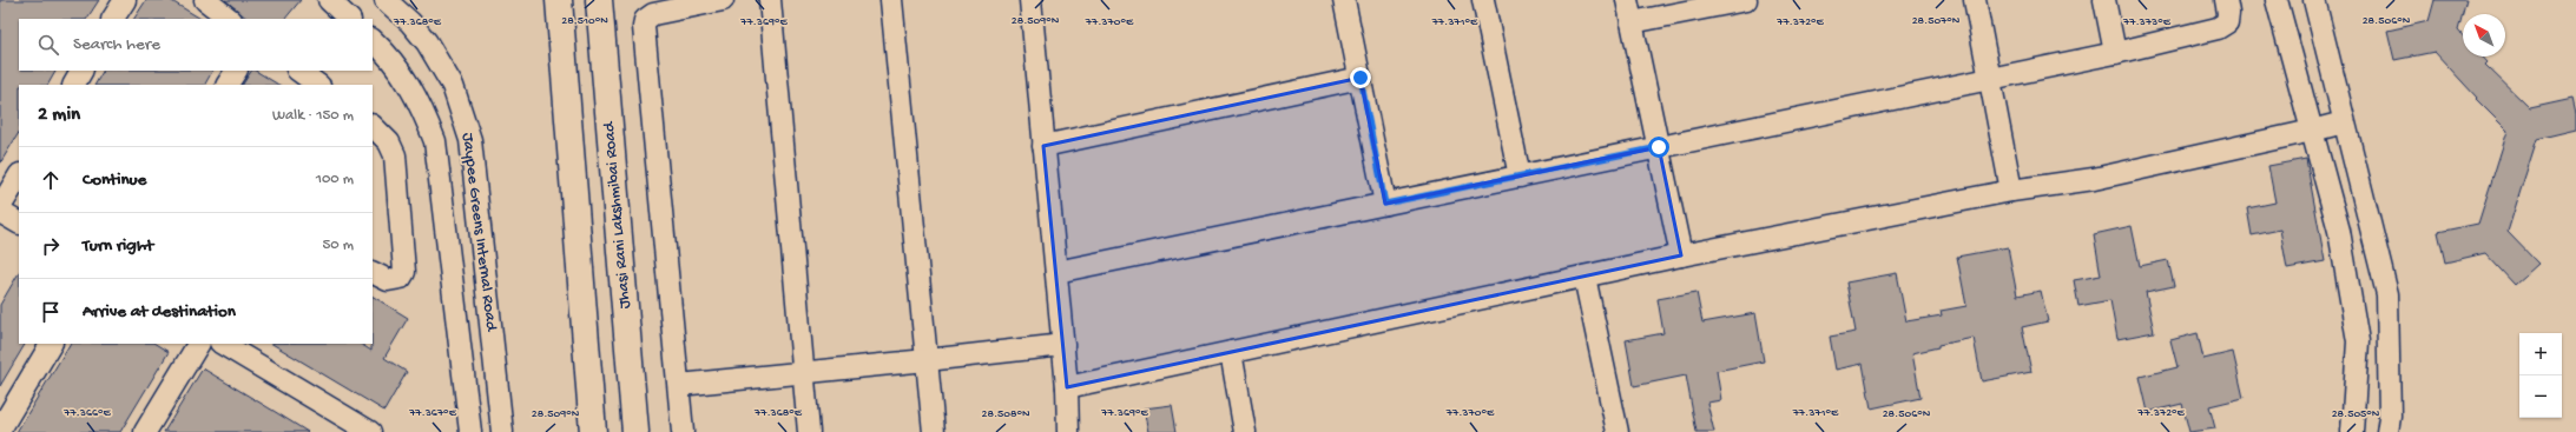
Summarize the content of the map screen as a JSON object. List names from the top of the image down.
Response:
{
  "streets": {
    "main road": ["Jhasi Rani Lakshmibai Road"],
    "street": ["Jaypee Greens Internal Road"]
  },
  "north": "top left",
  "page": {
    "search": "Search here",
    "heading": ["2 min", "Walk · 150 m"],
    "list": [
      ["Continue", "100 m"],
      ["Turn right", "50 m"],
      "Arrive at destination"
    ],
    "map_buttons": ["+", "−"]
  },
  "coordinates": [
    "28.510°N",
    "28.509°N",
    "28.507°N",
    "28.506°N",
    "77.368°E",
    "77.369°E",
    "77.370°E",
    "77.371°E",
    "77.372°E",
    "77.373°E",
    "77.366°E",
    "77.367°E",
    "28.508°N",
    "28.505°N"
  ]
}
